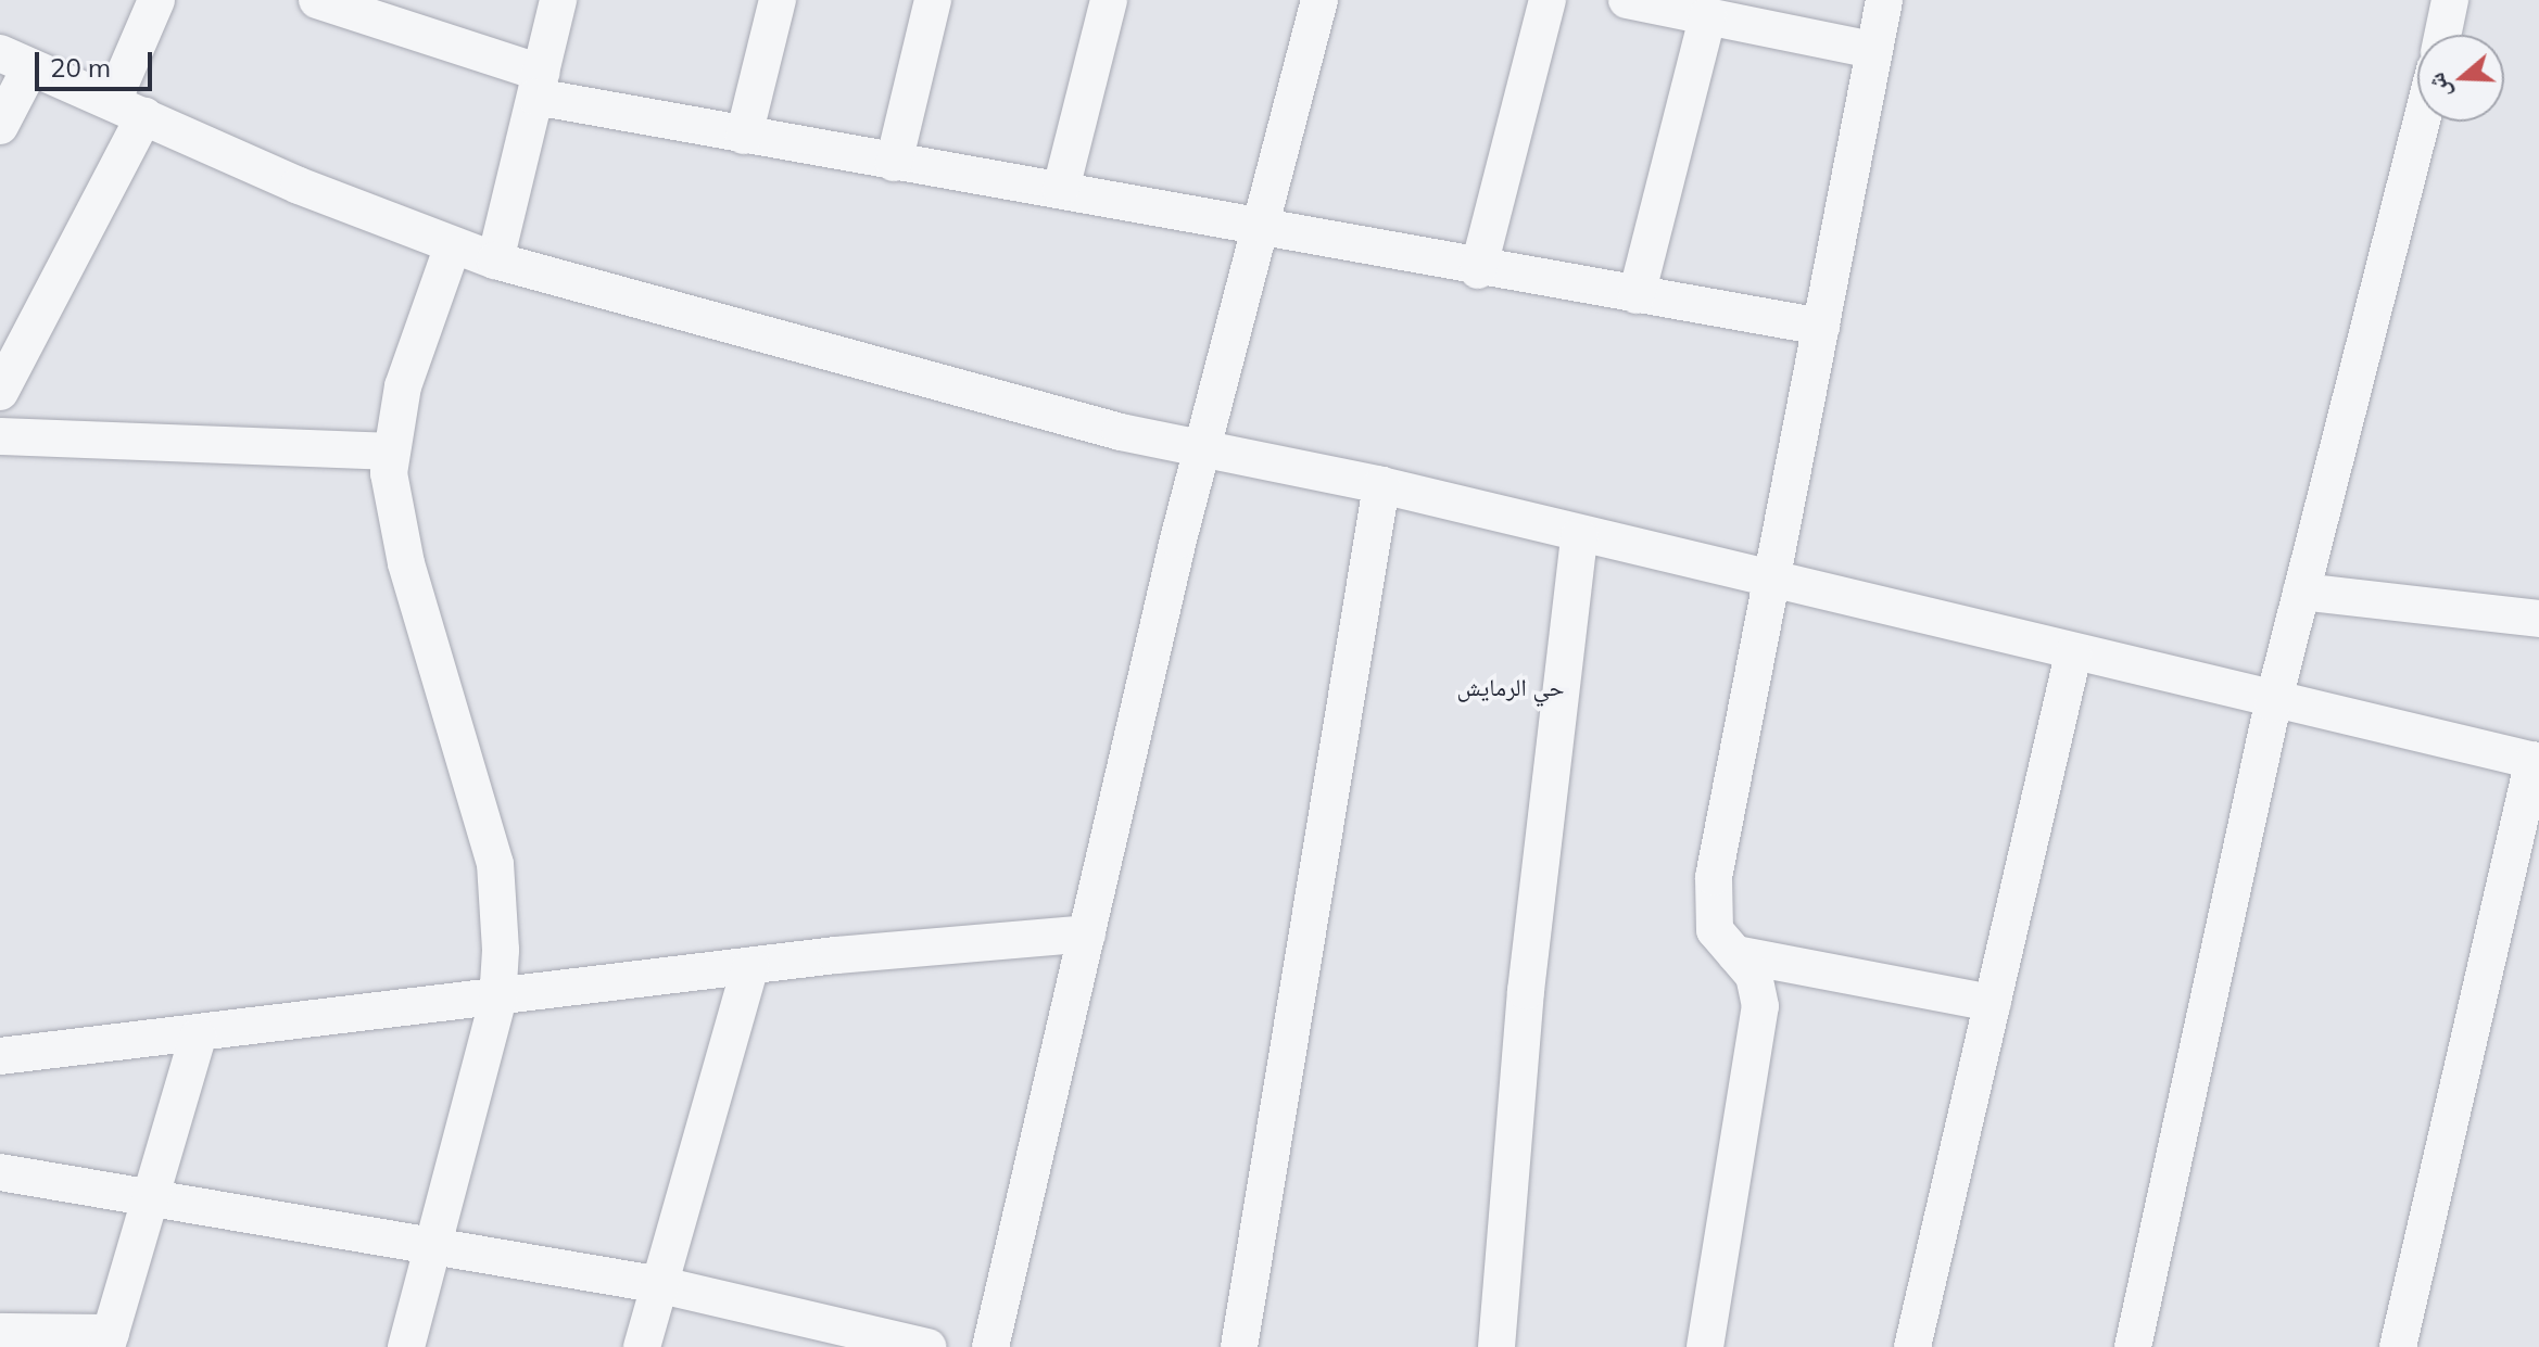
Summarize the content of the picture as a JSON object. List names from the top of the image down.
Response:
{
  "districts": ["حي الرمايش"],
  "scale_bar": "20 m",
  "north": "left"
}
